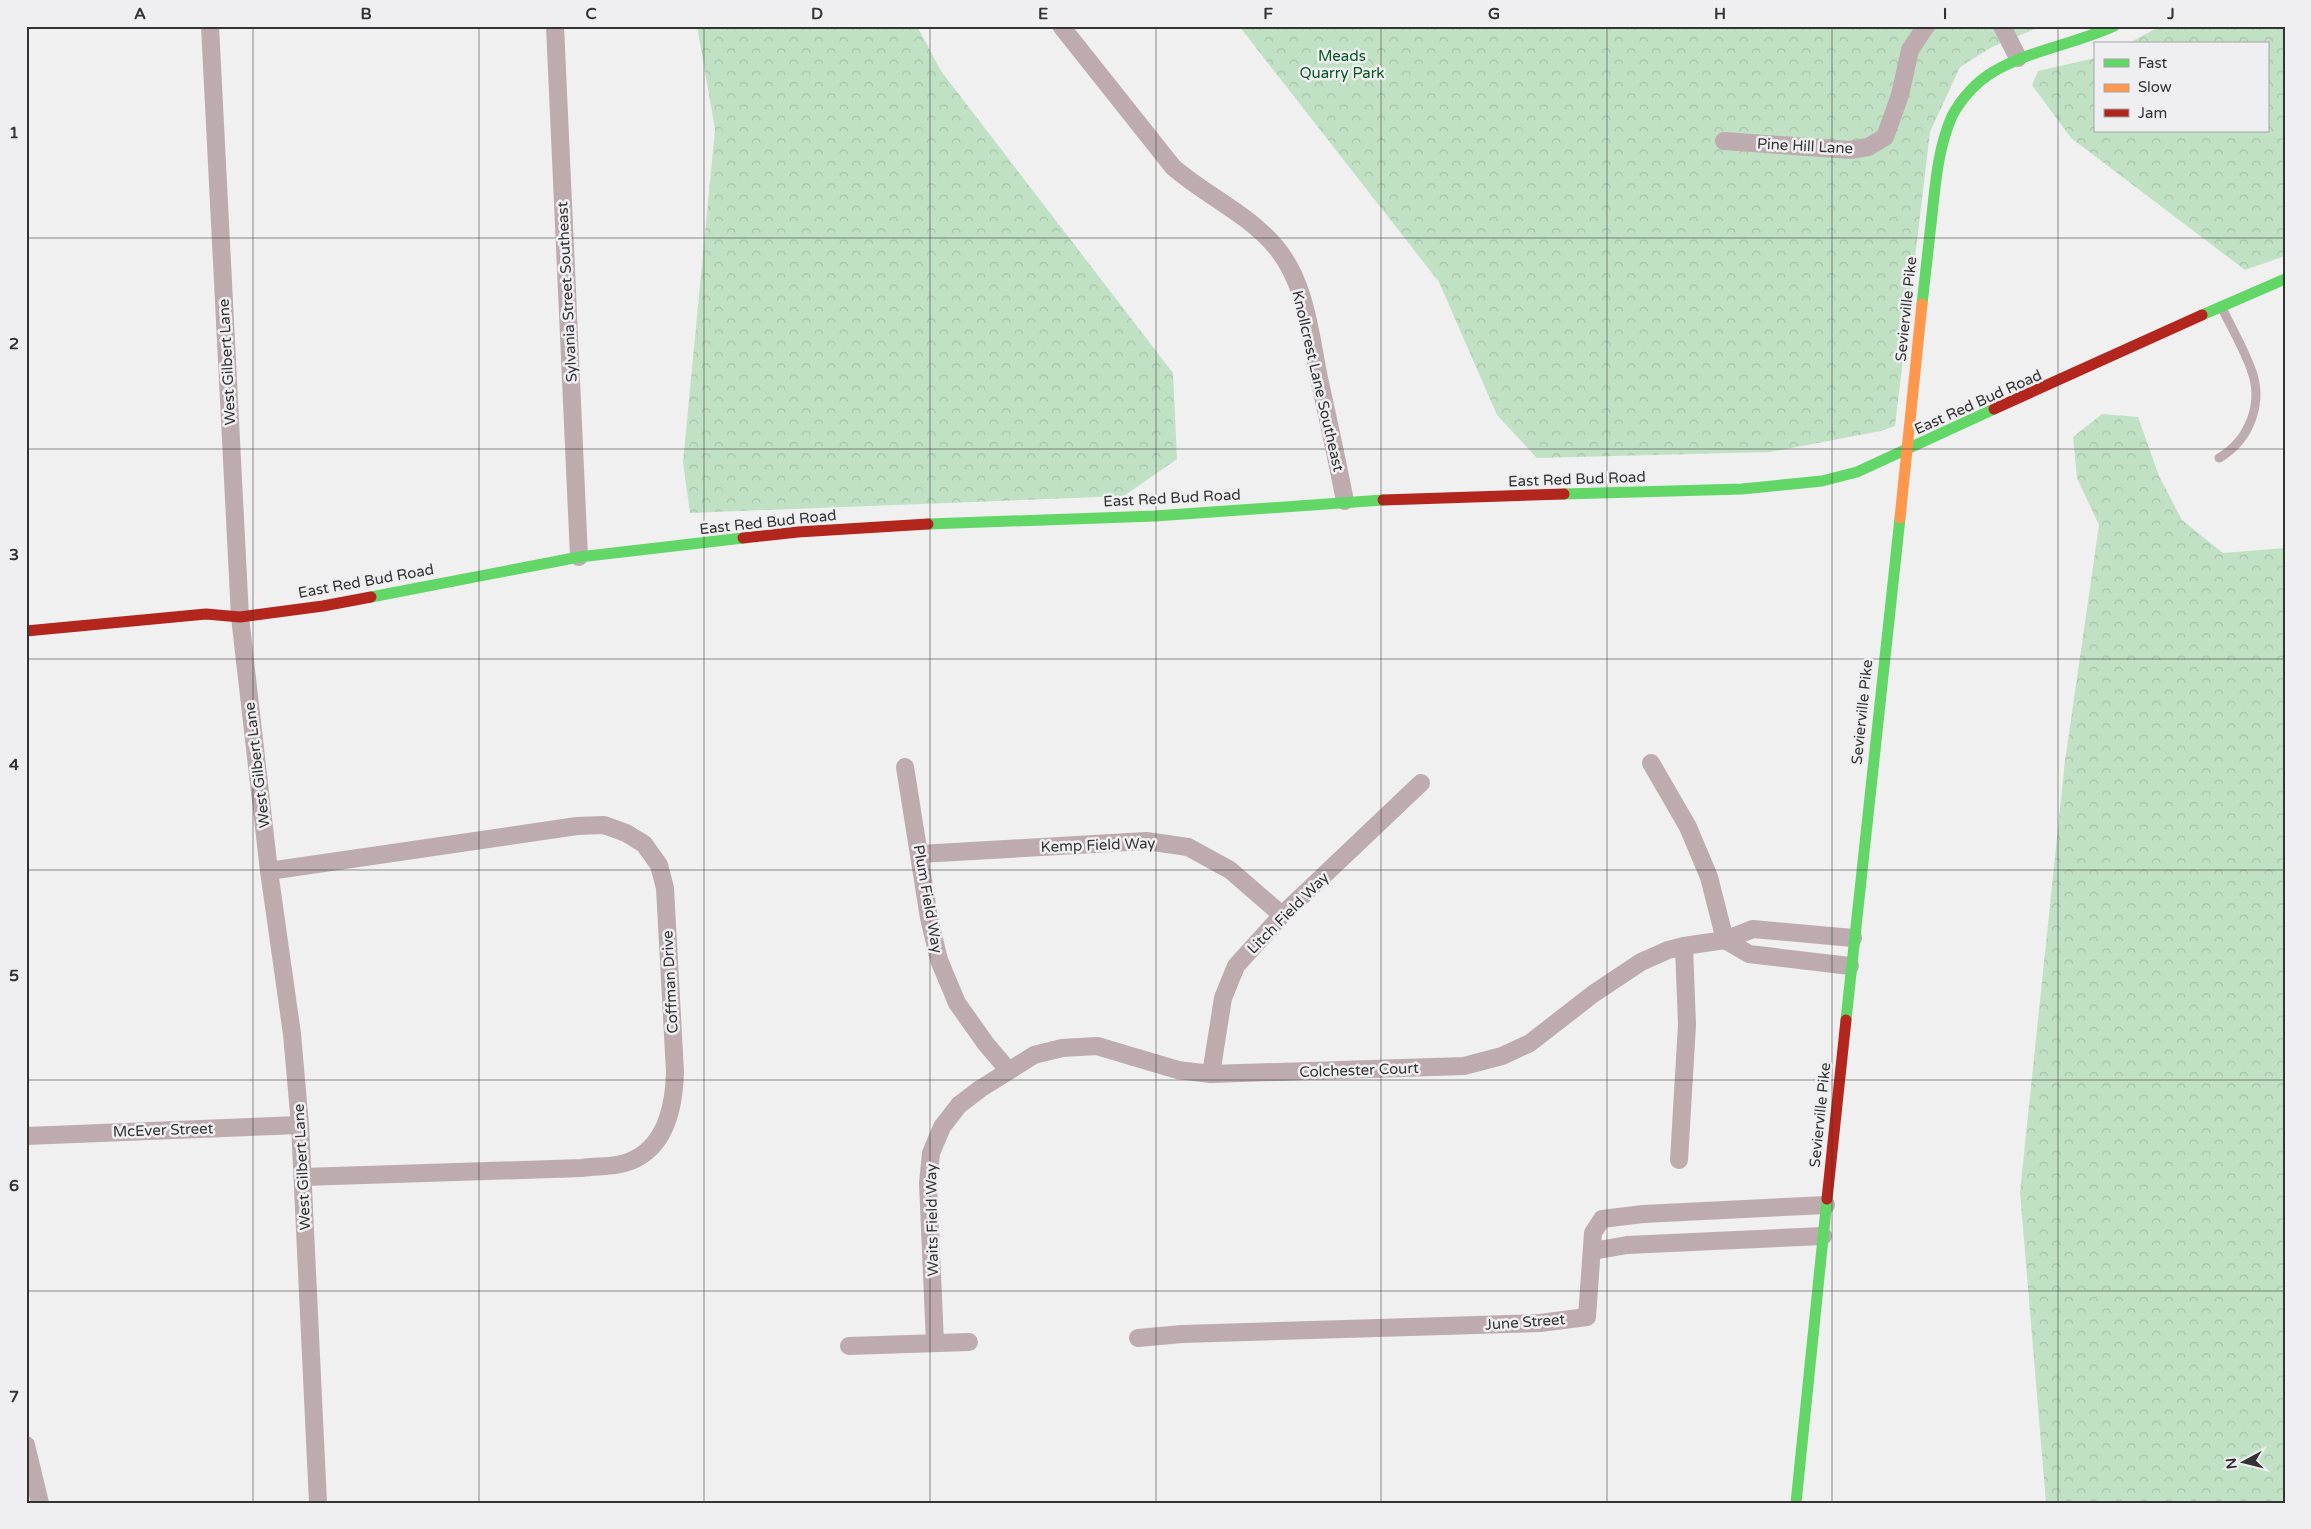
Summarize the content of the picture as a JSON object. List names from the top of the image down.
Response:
{
  "streets": {
    "street": [
      "Pine Hill Lane",
      "Sylvania Street Southeast",
      "Sevierville Pike",
      "West Gilbert Lane",
      "Knollcrest Lane Southeast",
      "East Red Bud Road",
      "Kemp Field Way",
      "Plum Field Way",
      "Litch Field Way",
      "Coffman Drive",
      "Colchester Court",
      "McEver Street",
      "Waits Field Way",
      "June Street"
    ]
  },
  "crossings": [
    ["Sylvania Street Southeast", "East Red Bud Road"],
    ["Sevierville Pike", "East Red Bud Road"],
    ["Sevierville Pike", "Colchester Court"],
    ["Sevierville Pike", "June Street"],
    ["West Gilbert Lane", "East Red Bud Road"],
    ["West Gilbert Lane", "Coffman Drive"],
    ["West Gilbert Lane", "McEver Street"],
    ["Knollcrest Lane Southeast", "East Red Bud Road"],
    ["Kemp Field Way", "Plum Field Way"],
    ["Kemp Field Way", "Litch Field Way"],
    ["Plum Field Way", "Colchester Court"],
    ["Plum Field Way", "Waits Field Way"],
    ["Litch Field Way", "Colchester Court"],
    ["Colchester Court", "Waits Field Way"]
  ],
  "parks": ["Meads Quarry Park"],
  "legend": ["Fast", "Slow", "Jam"],
  "north": "left",
  "grid": {
    "columns": [
      "A",
      "B",
      "C",
      "D",
      "E",
      "F",
      "G",
      "H",
      "I",
      "J"
    ],
    "rows": [
      "1",
      "2",
      "3",
      "4",
      "5",
      "6",
      "7"
    ]
  }
}
